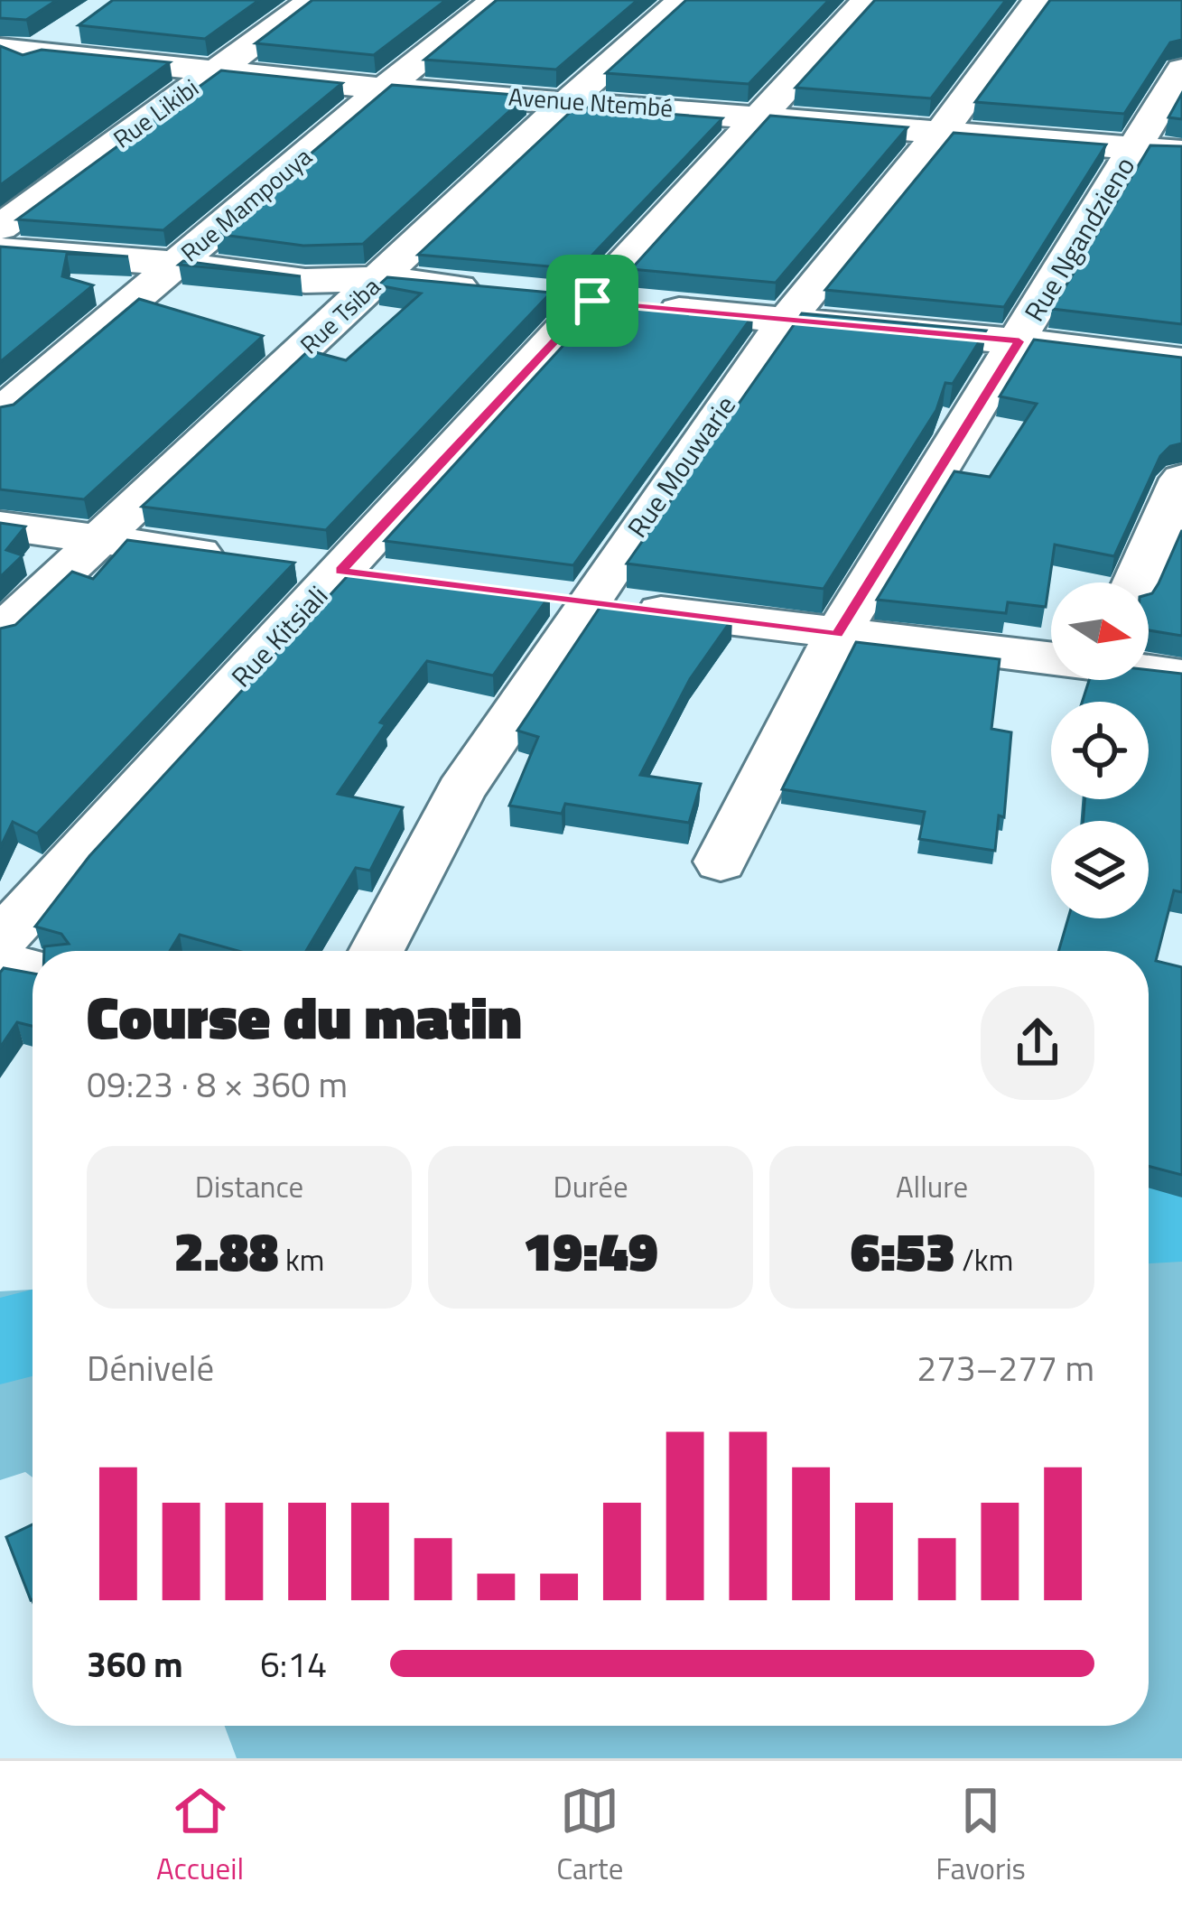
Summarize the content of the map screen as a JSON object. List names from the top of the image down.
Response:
{
  "streets": {
    "street": [
      "Avenue Ntembé",
      "Rue Likibi",
      "Rue Mampouya",
      "Rue Ngandzieno",
      "Rue Tsiba",
      "Rue Mouwarie",
      "Rue Kitsiali"
    ]
  },
  "crossings": [
    ["Avenue Ntembé", "Rue Likibi"],
    ["Avenue Ntembé", "Rue Mampouya"],
    ["Avenue Ntembé", "Rue Ngandzieno"],
    ["Avenue Ntembé", "Rue Tsiba"],
    ["Avenue Ntembé", "Rue Mouwarie"],
    ["Avenue Ntembé", "Rue Kitsiali"]
  ],
  "north": "right",
  "page": {
    "heading": ["Course du matin", "09:23 · 8 × 360 m"],
    "stats": [
      ["Distance", "2.88 km"],
      ["Durée", "19:49"],
      ["Allure", "6:53 /km"]
    ],
    "chart": ["Dénivelé", "273–277 m"],
    "list": [
      {
        "name": "360 m",
        "note": "6:14"
      }
    ],
    "tabs": ["Accueil", "Carte", "Favoris"]
  }
}
